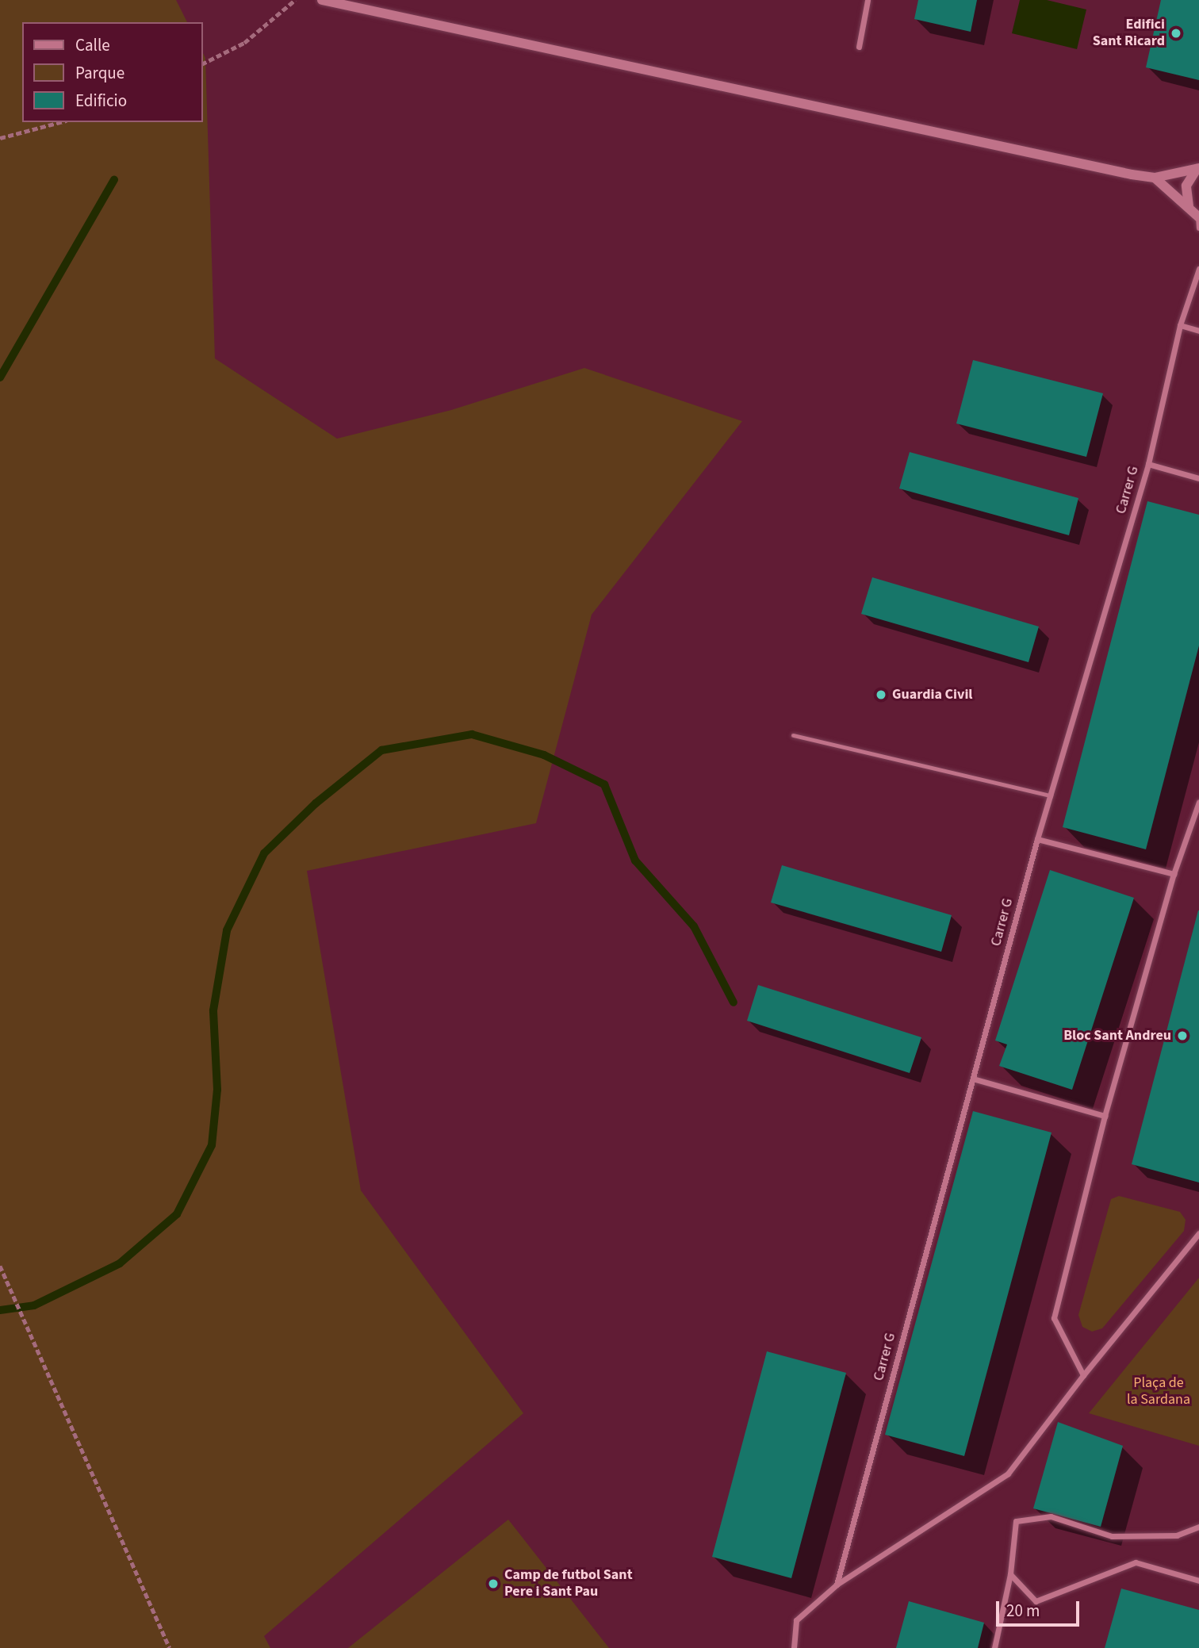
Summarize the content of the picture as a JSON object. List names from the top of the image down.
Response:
{
  "streets": {
    "street": ["Carrer G"]
  },
  "parks": ["Plaça de la Sardana"],
  "places": [
    "Edifici Sant Ricard",
    "Guardia Civil",
    "Bloc Sant Andreu",
    "Camp de futbol Sant Pere i Sant Pau"
  ],
  "legend": ["Calle", "Parque", "Edificio"],
  "scale_bar": "20 m"
}
